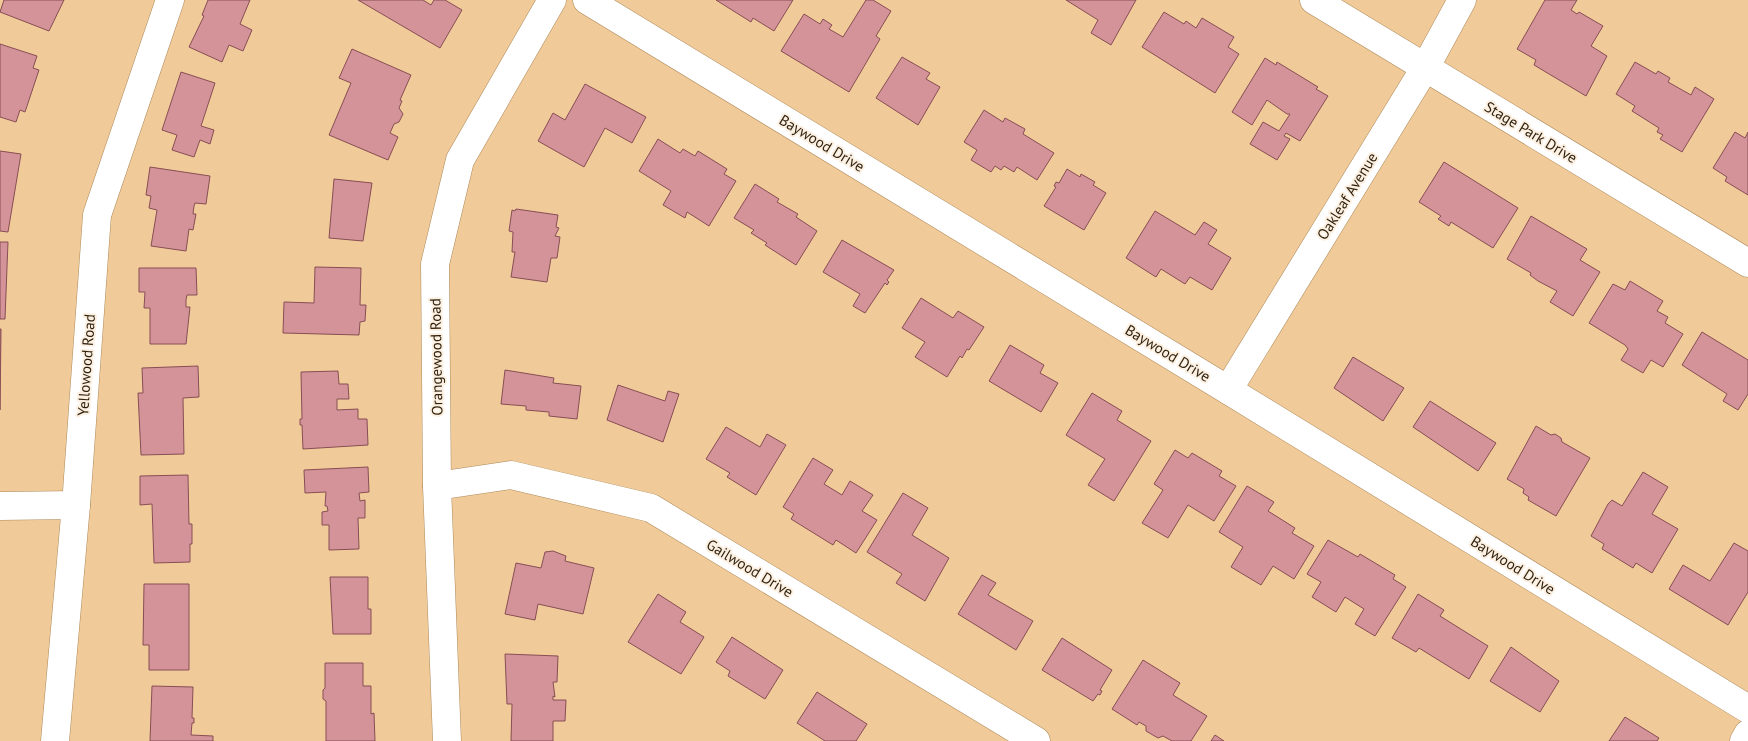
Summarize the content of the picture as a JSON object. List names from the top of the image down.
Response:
{
  "streets": {
    "street": [
      "Stage Park Drive",
      "Baywood Drive",
      "Oakleaf Avenue",
      "Orangewood Road",
      "Yellowood Road",
      "Gailwood Drive"
    ]
  },
  "crossings": [
    ["Stage Park Drive", "Oakleaf Avenue"],
    ["Baywood Drive", "Oakleaf Avenue"],
    ["Orangewood Road", "Gailwood Drive"]
  ]
}
